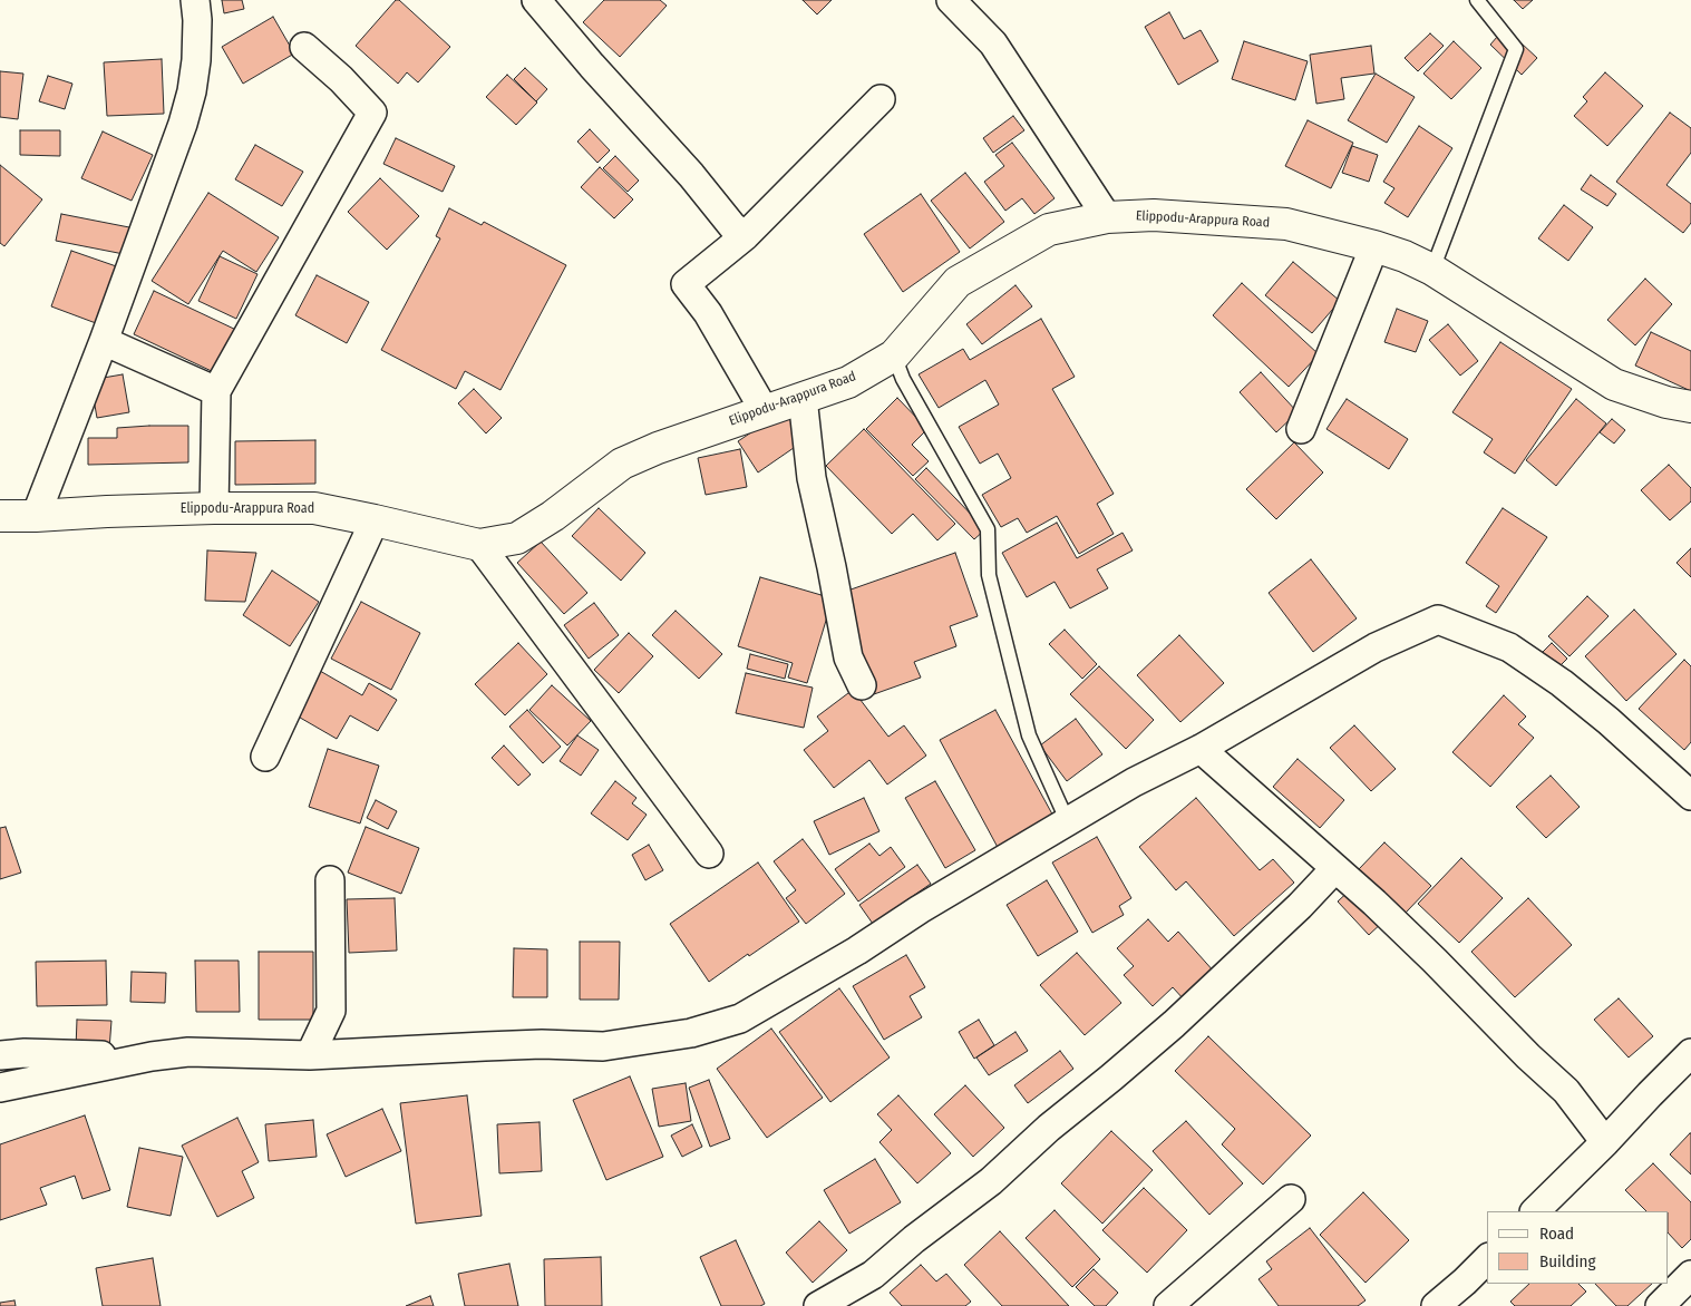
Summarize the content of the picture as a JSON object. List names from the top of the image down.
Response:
{
  "streets": {
    "street": ["Elippodu-Arappura Road"]
  },
  "legend": ["Road", "Building"]
}
